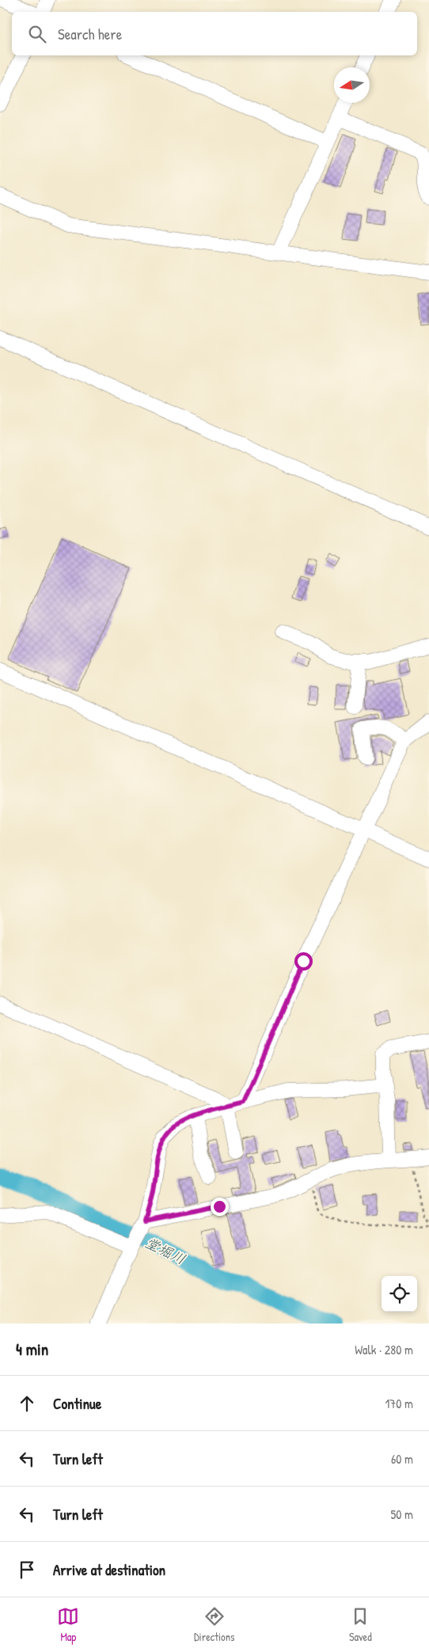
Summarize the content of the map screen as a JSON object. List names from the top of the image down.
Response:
{
  "water": ["堂堀川"],
  "north": "left",
  "page": {
    "search": "Search here",
    "heading": ["4 min", "Walk · 280 m"],
    "list": [
      ["Continue", "170 m"],
      ["Turn left", "60 m"],
      ["Turn left", "50 m"],
      "Arrive at destination"
    ],
    "nav": ["Map", "Directions", "Saved"]
  }
}
